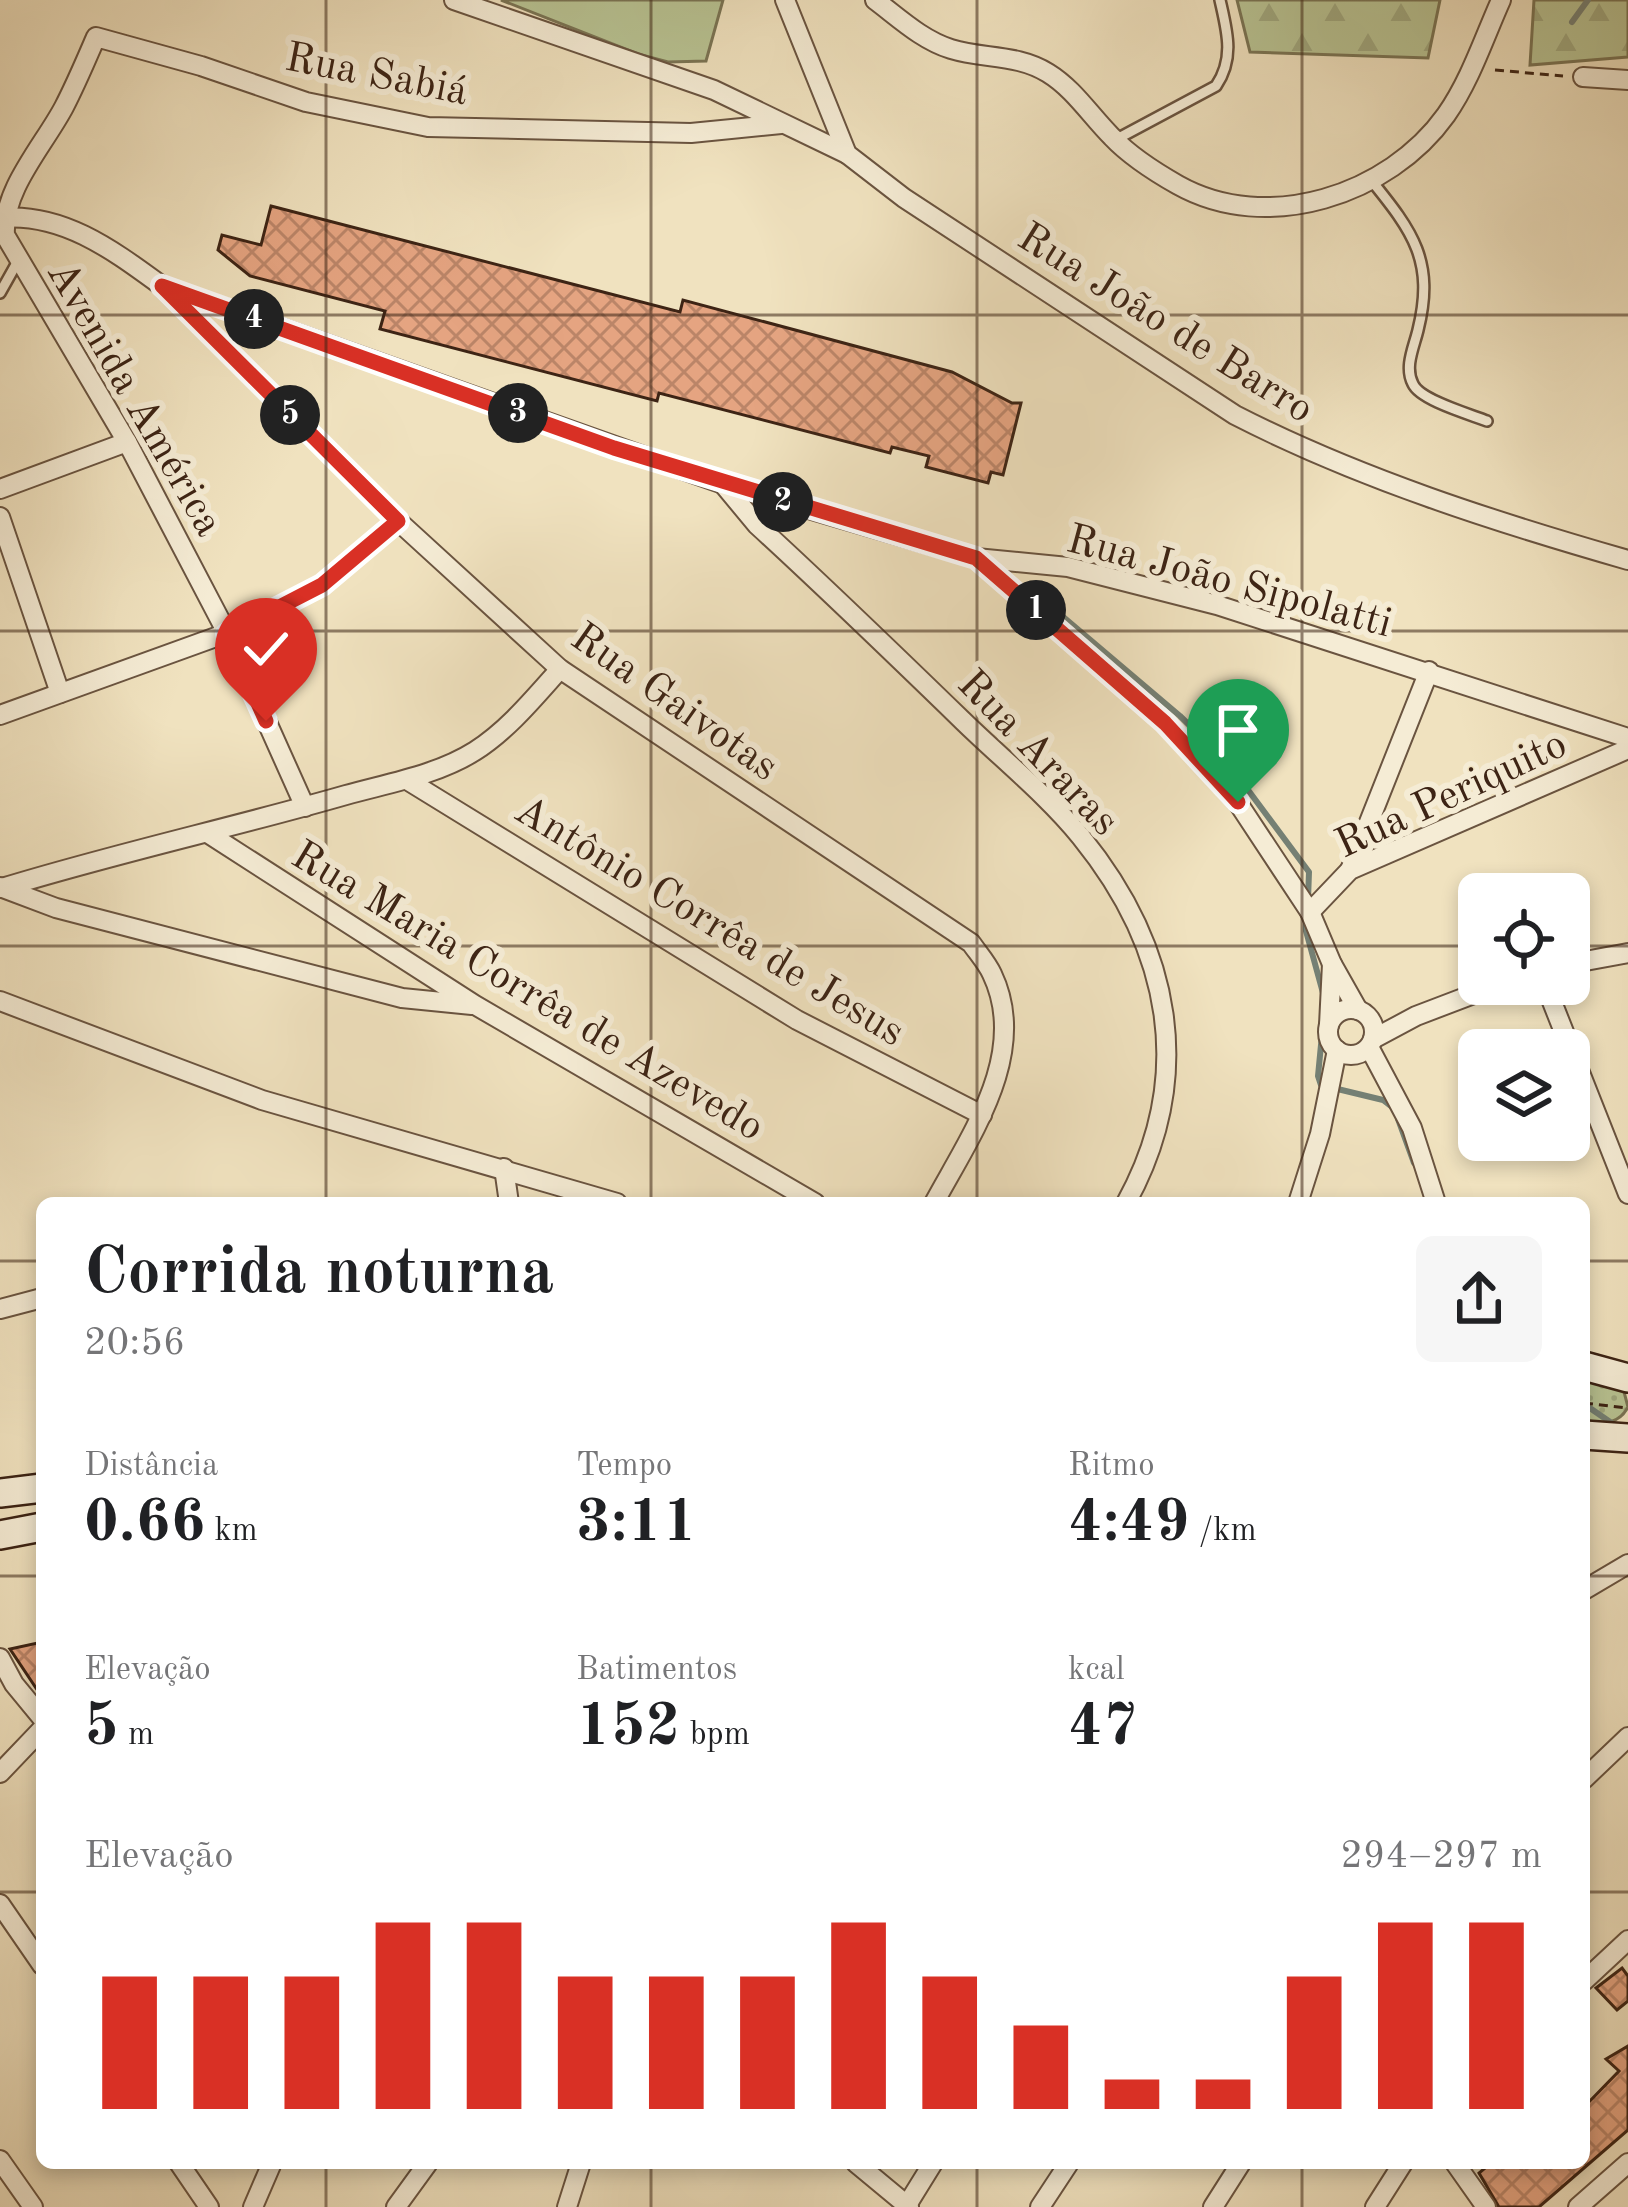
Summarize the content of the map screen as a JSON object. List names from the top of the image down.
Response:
{
  "streets": {
    "street": [
      "Rua Sabiá",
      "Rua João de Barro",
      "Avenida América",
      "Rua João Sipolatti",
      "Rua Gaivotas",
      "Rua Araras",
      "Rua Periquito",
      "Antônio Corrêa de Jesus",
      "Rua Maria Corrêa de Azevedo"
    ]
  },
  "crossings": [
    ["Rua Sabiá", "Avenida América"],
    ["Rua João Sipolatti", "Rua Gaivotas"],
    ["Rua João Sipolatti", "Rua Araras"],
    ["Rua Gaivotas", "Antônio Corrêa de Jesus"]
  ],
  "page": {
    "pins": [
      "4",
      "3",
      "5",
      "2",
      "1"
    ],
    "heading": ["Corrida noturna", "20:56"],
    "stats": [
      ["Distância", "0.66 km"],
      ["Tempo", "3:11"],
      ["Ritmo", "4:49 /km"],
      ["Elevação", "5 m"],
      ["Batimentos", "152 bpm"],
      ["kcal", "47"]
    ],
    "chart": ["Elevação", "294–297 m"]
  }
}
